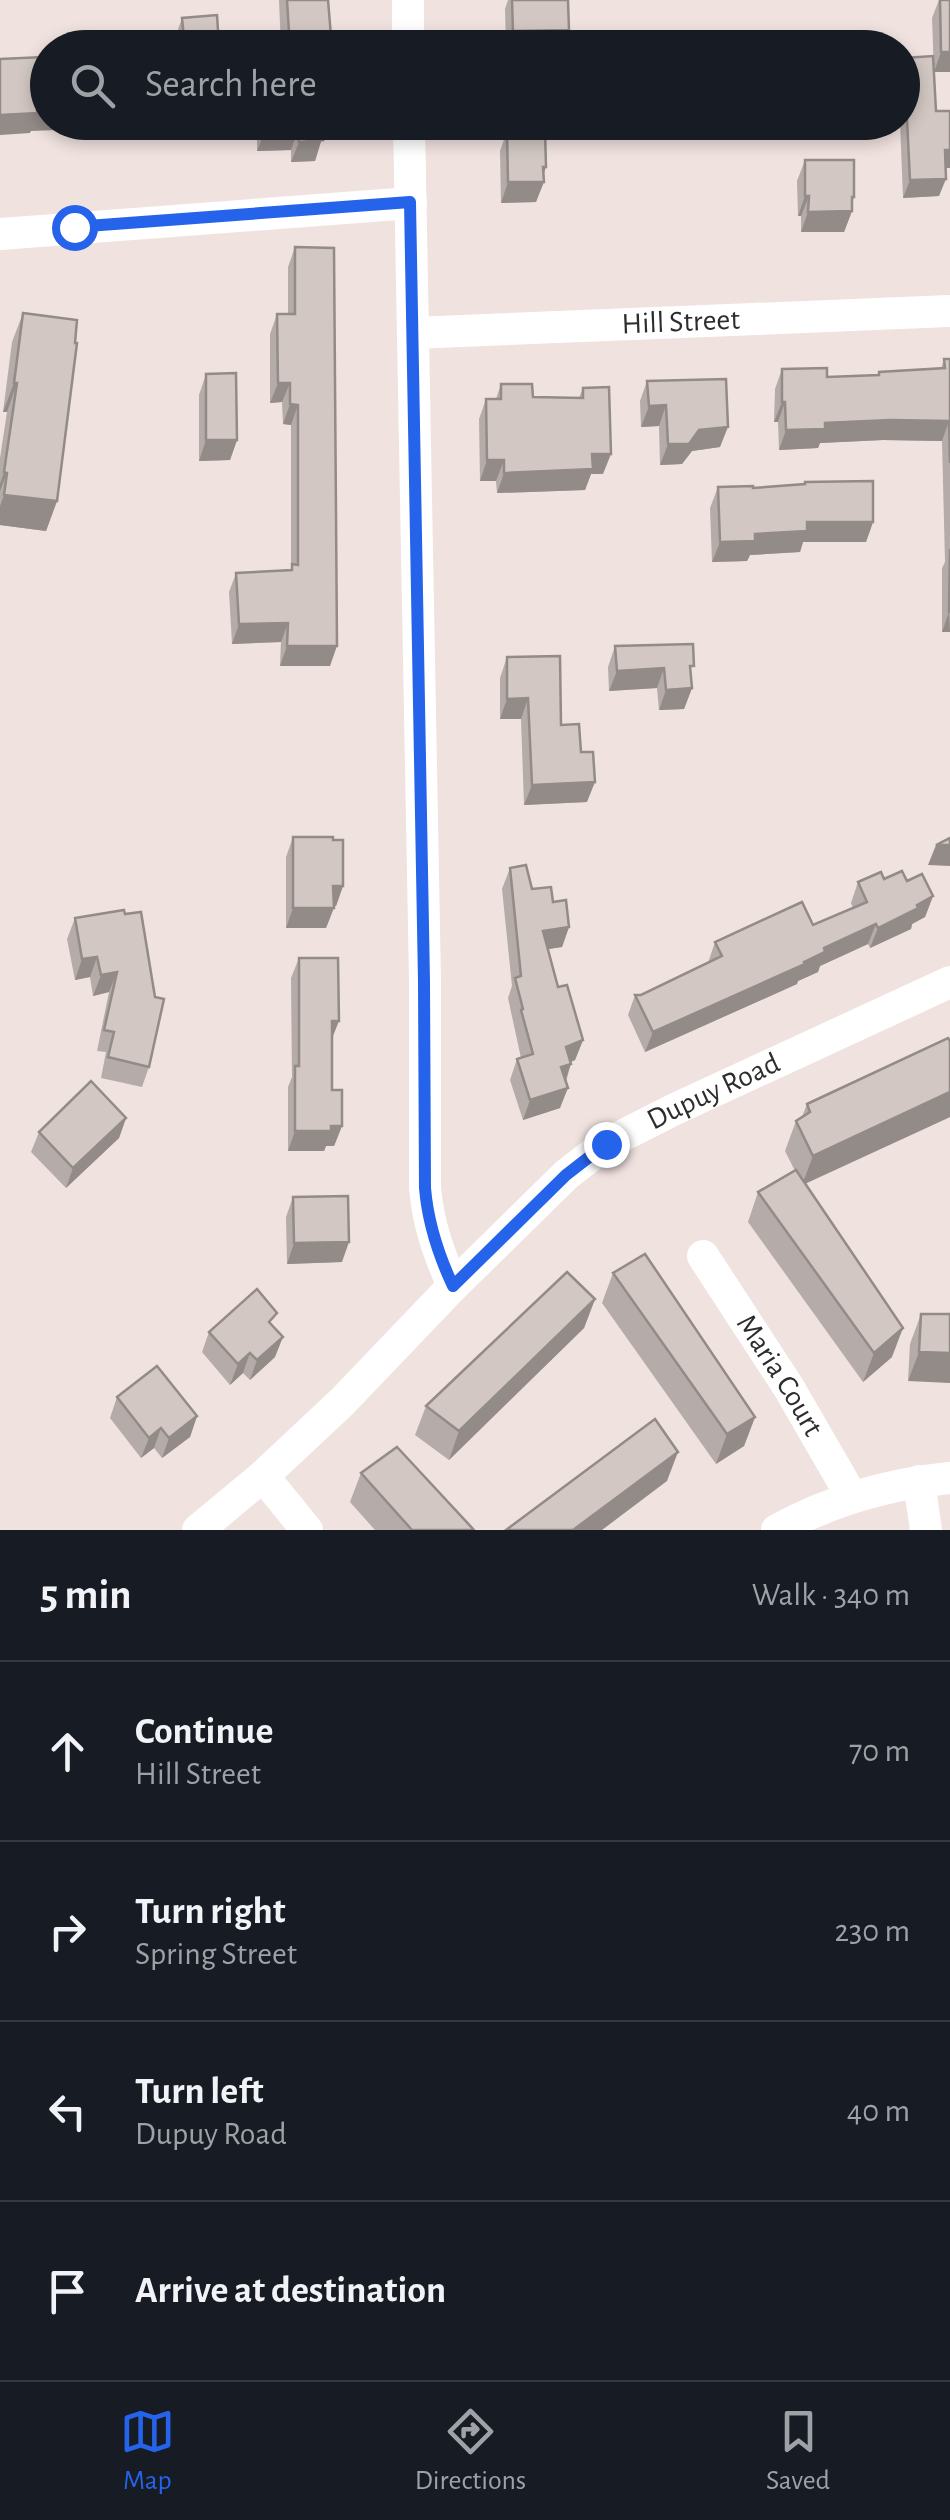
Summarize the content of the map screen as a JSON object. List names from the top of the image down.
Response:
{
  "streets": {
    "street": ["Hill Street", "Dupuy Road", "Maria Court"]
  },
  "page": {
    "search": "Search here",
    "heading": ["5 min", "Walk · 340 m"],
    "list": [
      ["Continue", "Hill Street", "70 m"],
      ["Turn right", "Spring Street", "230 m"],
      ["Turn left", "Dupuy Road", "40 m"],
      "Arrive at destination"
    ],
    "nav": ["Map", "Directions", "Saved"]
  }
}
